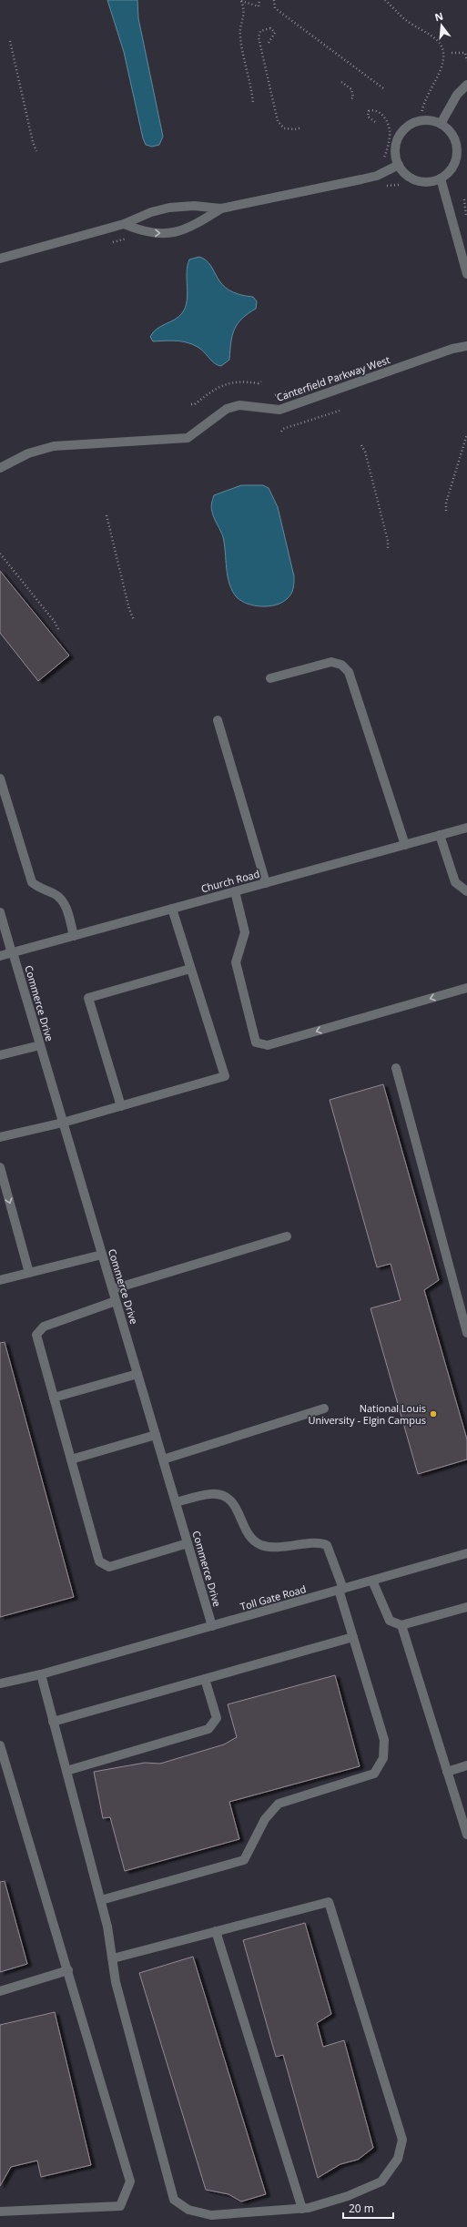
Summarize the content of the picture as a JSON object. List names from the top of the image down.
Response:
{
  "streets": {
    "street": [
      "Canterfield Parkway West",
      "Church Road",
      "Commerce Drive",
      "Toll Gate Road"
    ]
  },
  "crossings": [
    ["Church Road", "Commerce Drive"],
    ["Commerce Drive", "Toll Gate Road"]
  ],
  "places": ["National Louis University - Elgin Campus"],
  "scale_bar": "20 m",
  "north": "top"
}
